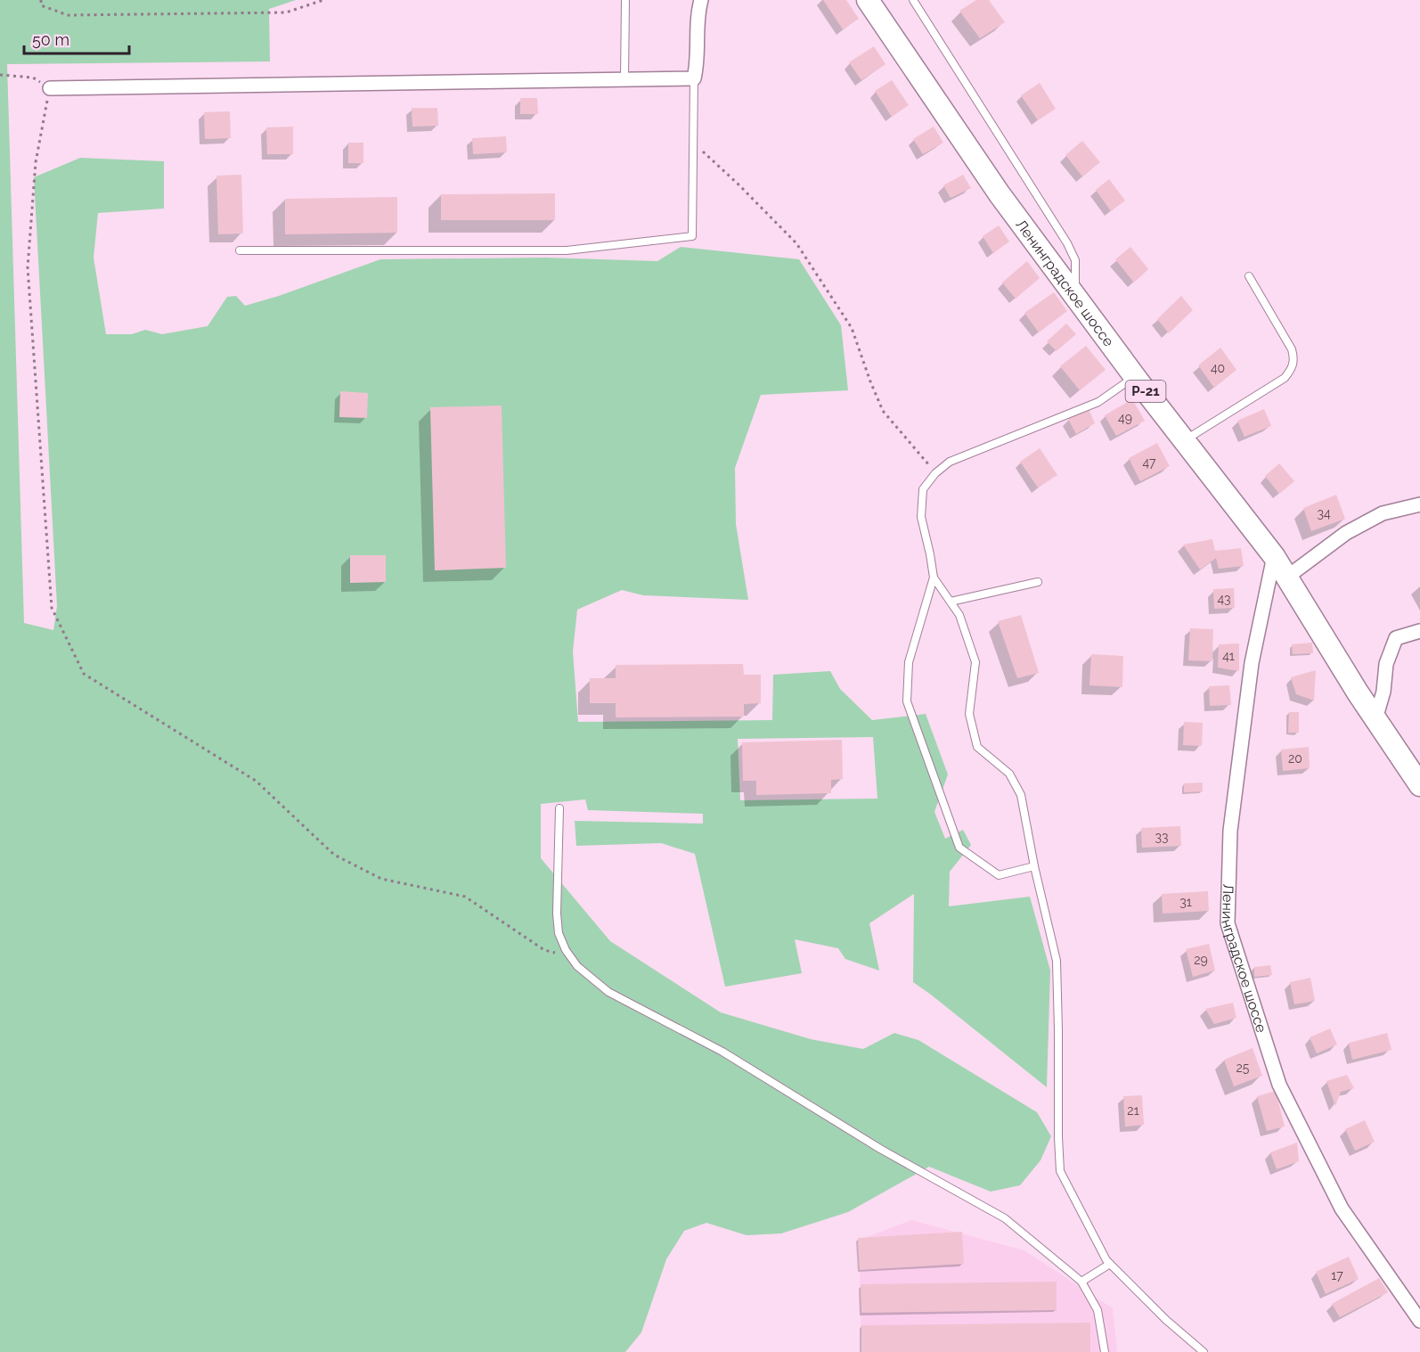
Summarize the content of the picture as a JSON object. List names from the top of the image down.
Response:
{
  "streets": {
    "main road": ["Ленинградское шоссе", "Р-21"]
  },
  "house_numbers": [
    "40",
    "49",
    "47",
    "34",
    "43",
    "41",
    "20",
    "33",
    "31",
    "29",
    "25",
    "21",
    "17"
  ],
  "scale_bar": "50 m"
}
